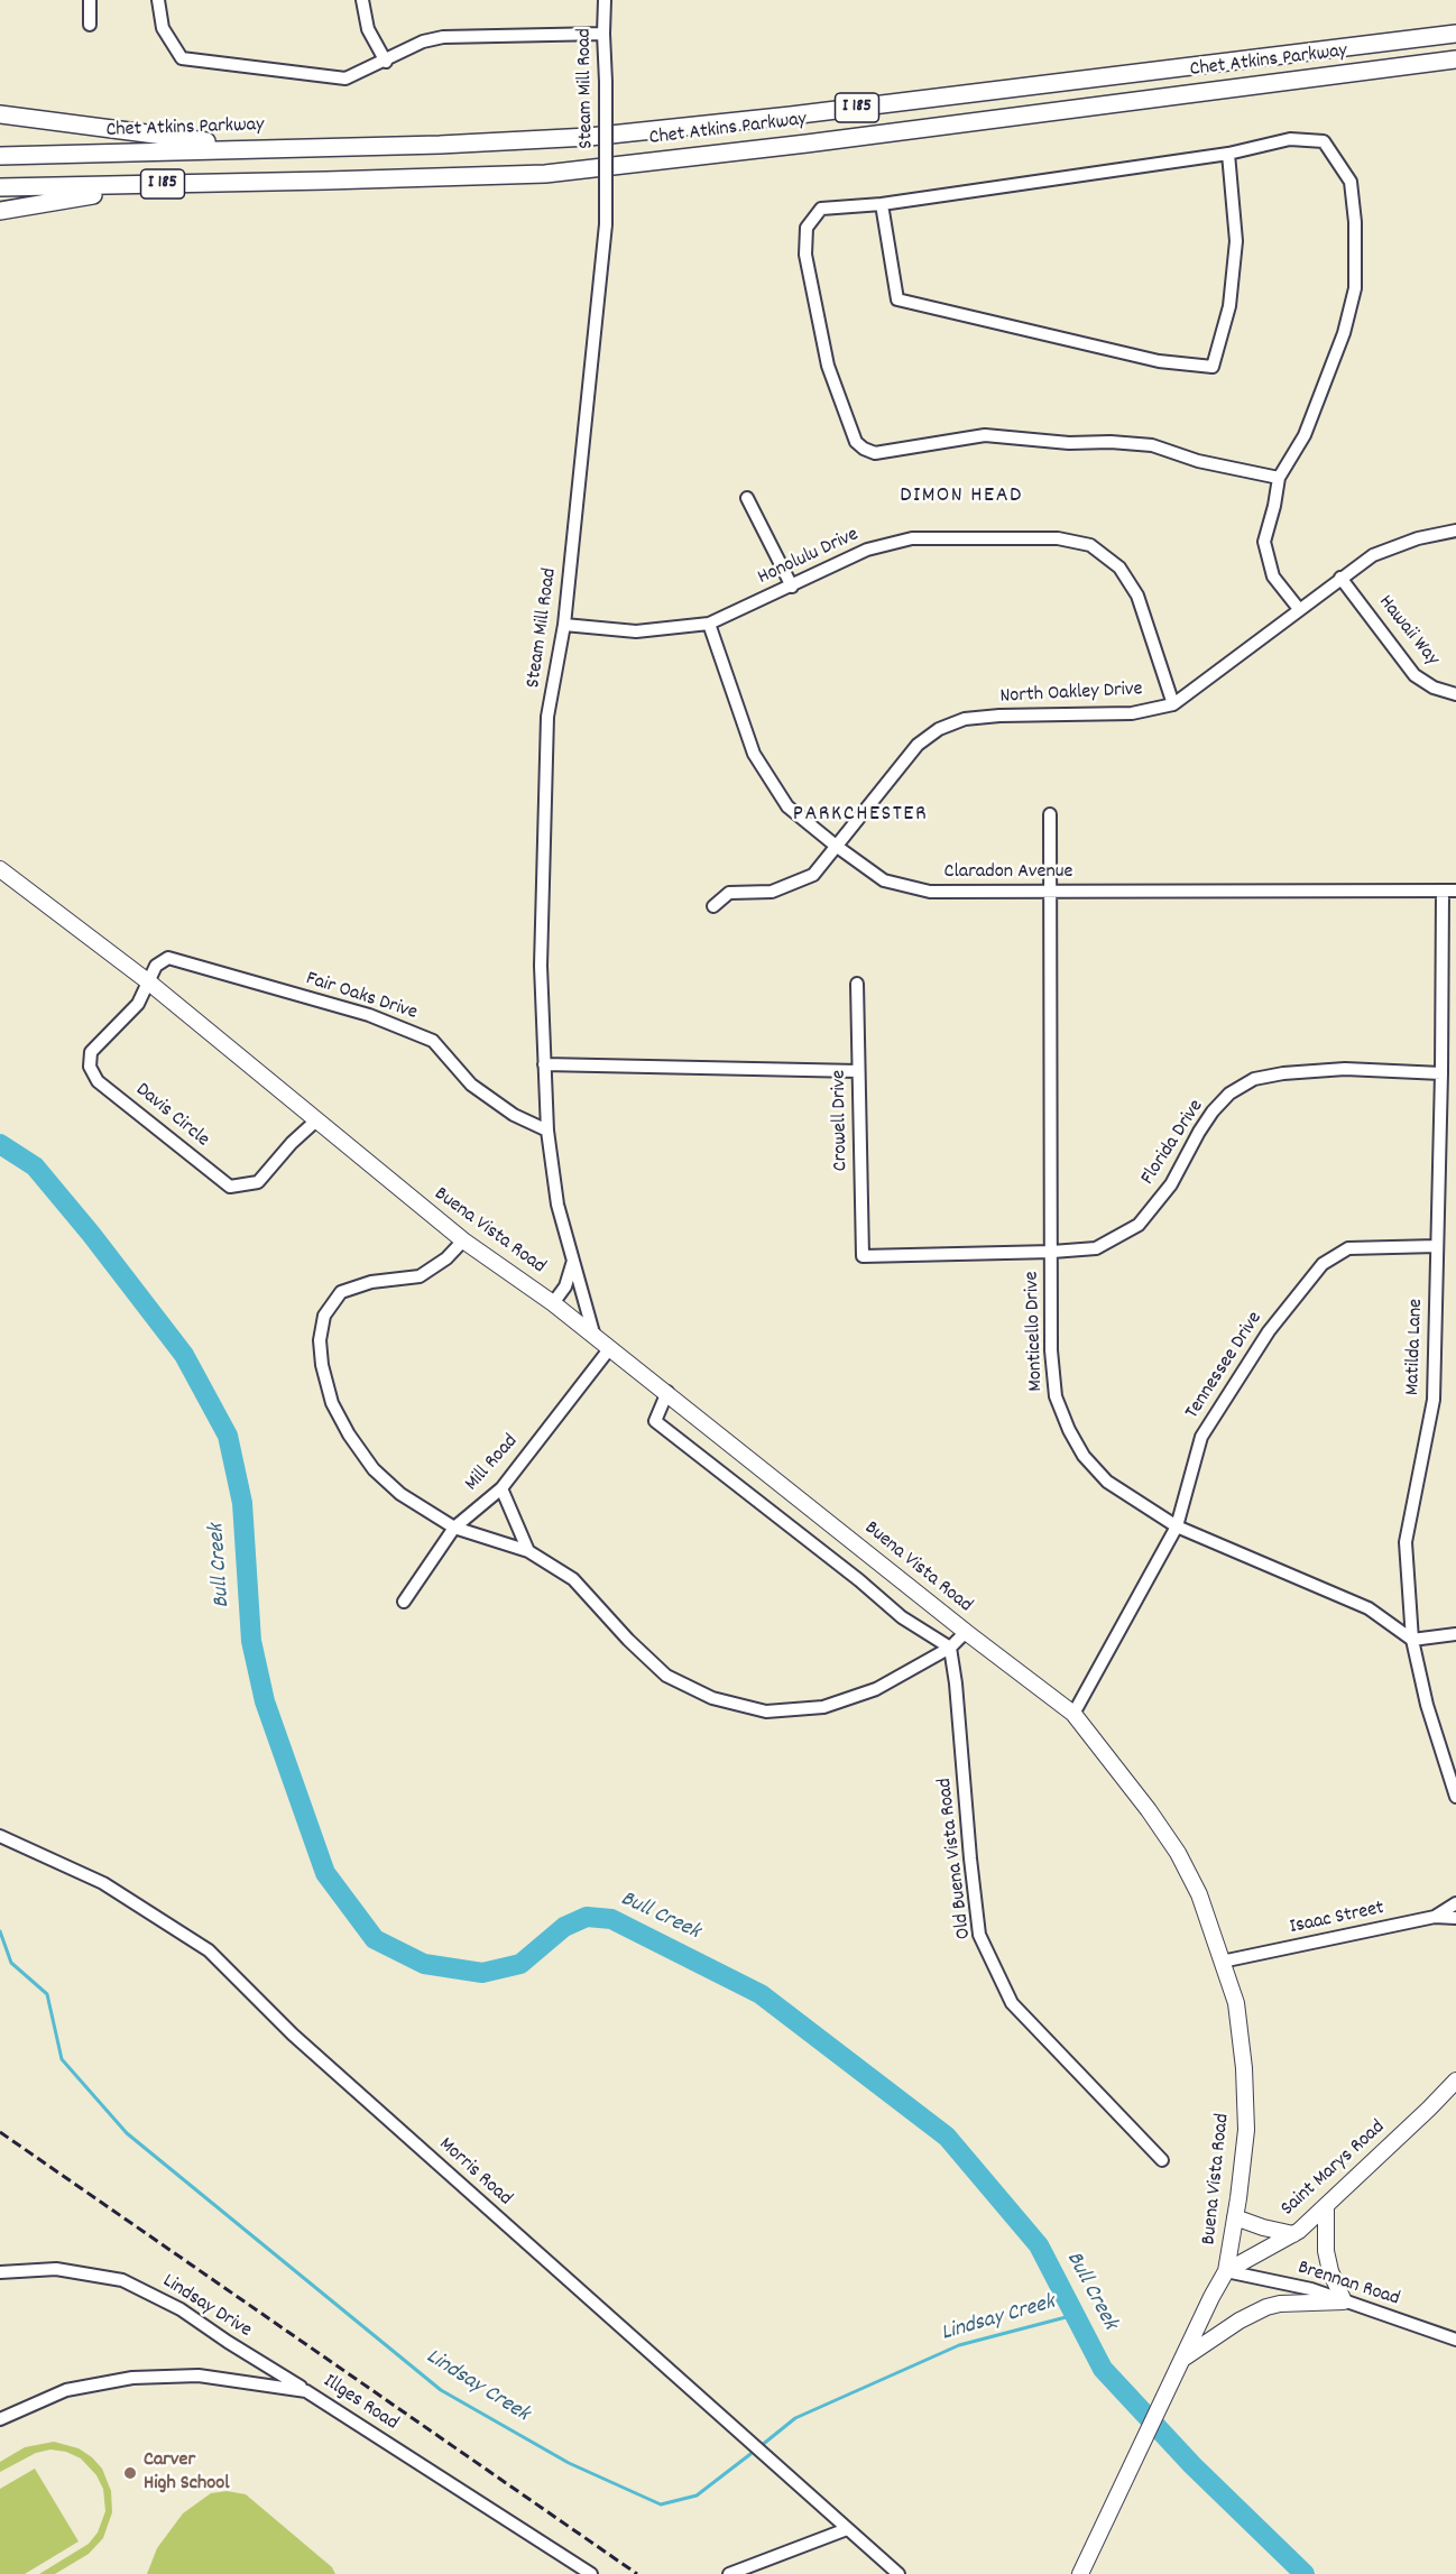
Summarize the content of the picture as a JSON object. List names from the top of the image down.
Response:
{
  "streets": {
    "highway": ["Chet Atkins Parkway", "I 185"],
    "main road": ["Buena Vista Road", "Saint Marys Road"],
    "street": [
      "Steam Mill Road",
      "Honolulu Drive",
      "Hawaii Way",
      "North Oakley Drive",
      "Claradon Avenue",
      "Fair Oaks Drive",
      "Davis Circle",
      "Crowell Drive",
      "Florida Drive",
      "Monticello Drive",
      "Matilda Lane",
      "Tennessee Drive",
      "Mill Road",
      "Old Buena Vista Road",
      "Isaac Street",
      "Morris Road",
      "Brennan Road",
      "Lindsay Drive",
      "Illges Road"
    ]
  },
  "crossings": [
    ["Steam Mill Road", "Honolulu Drive"],
    ["Steam Mill Road", "Fair Oaks Drive"],
    ["Steam Mill Road", "Buena Vista Road"],
    ["Honolulu Drive", "North Oakley Drive"],
    ["Honolulu Drive", "Claradon Avenue"],
    ["Hawaii Way", "North Oakley Drive"],
    ["North Oakley Drive", "Claradon Avenue"],
    ["Claradon Avenue", "Monticello Drive"],
    ["Claradon Avenue", "Matilda Lane"],
    ["Fair Oaks Drive", "Davis Circle"],
    ["Fair Oaks Drive", "Buena Vista Road"],
    ["Davis Circle", "Buena Vista Road"],
    ["Crowell Drive", "Florida Drive"],
    ["Florida Drive", "Monticello Drive"],
    ["Florida Drive", "Matilda Lane"],
    ["Buena Vista Road", "Tennessee Drive"],
    ["Buena Vista Road", "Mill Road"],
    ["Buena Vista Road", "Isaac Street"],
    ["Buena Vista Road", "Saint Marys Road"],
    ["Buena Vista Road", "Brennan Road"],
    ["Monticello Drive", "Matilda Lane"],
    ["Monticello Drive", "Tennessee Drive"],
    ["Matilda Lane", "Tennessee Drive"],
    ["Saint Marys Road", "Brennan Road"],
    ["Lindsay Drive", "Illges Road"]
  ],
  "districts": ["DIMON HEAD", "PARKCHESTER"],
  "water": ["Bull Creek", "Lindsay Creek"],
  "places": ["Carver High School"]
}
